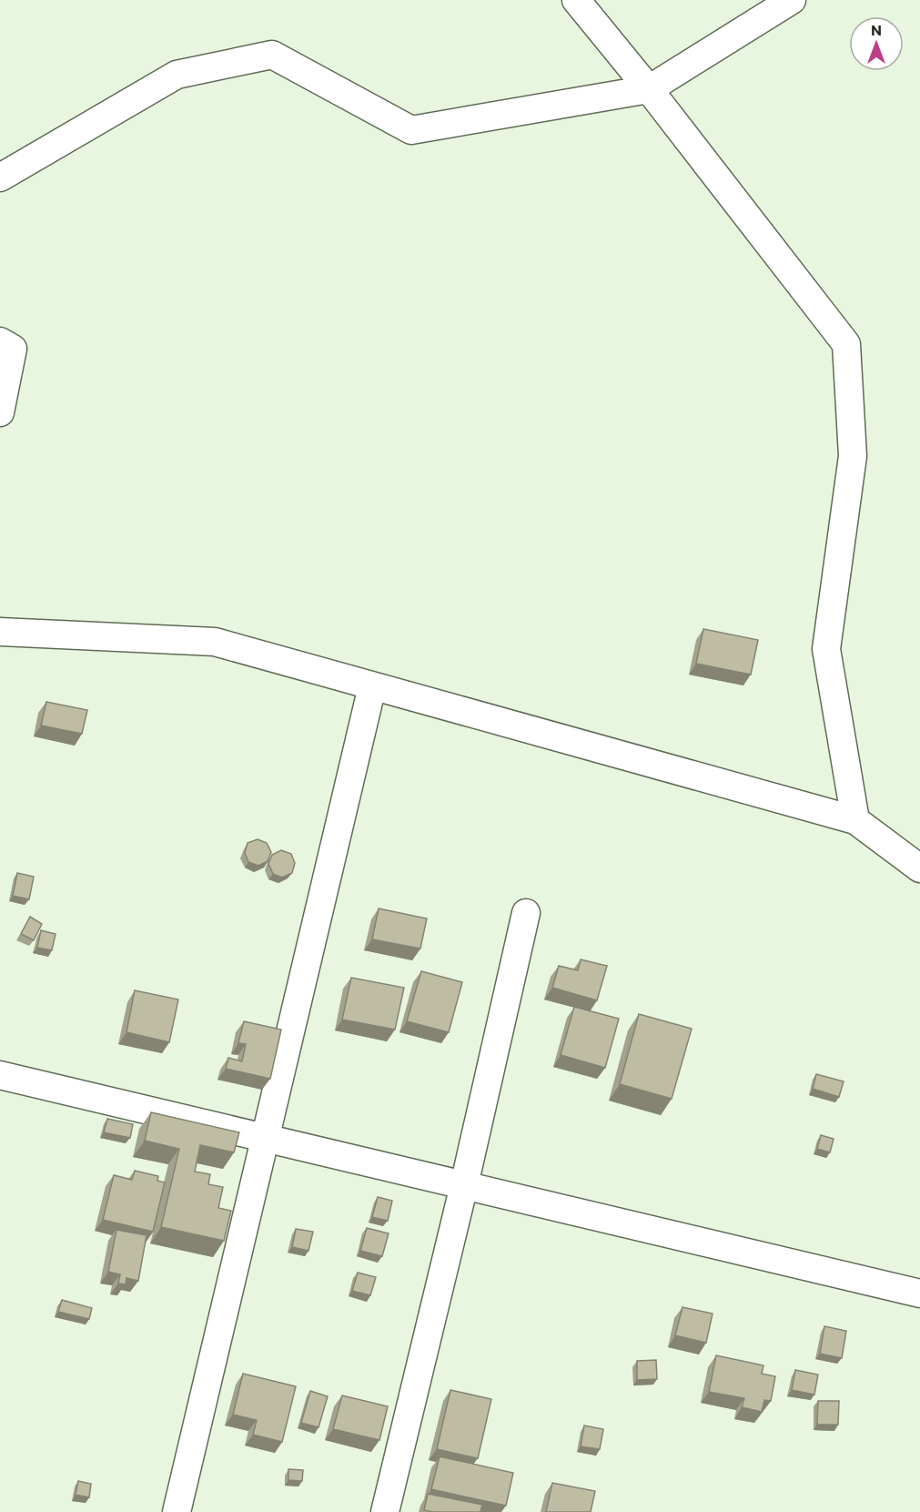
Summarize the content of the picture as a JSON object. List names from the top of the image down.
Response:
{
  "north": "top"
}
